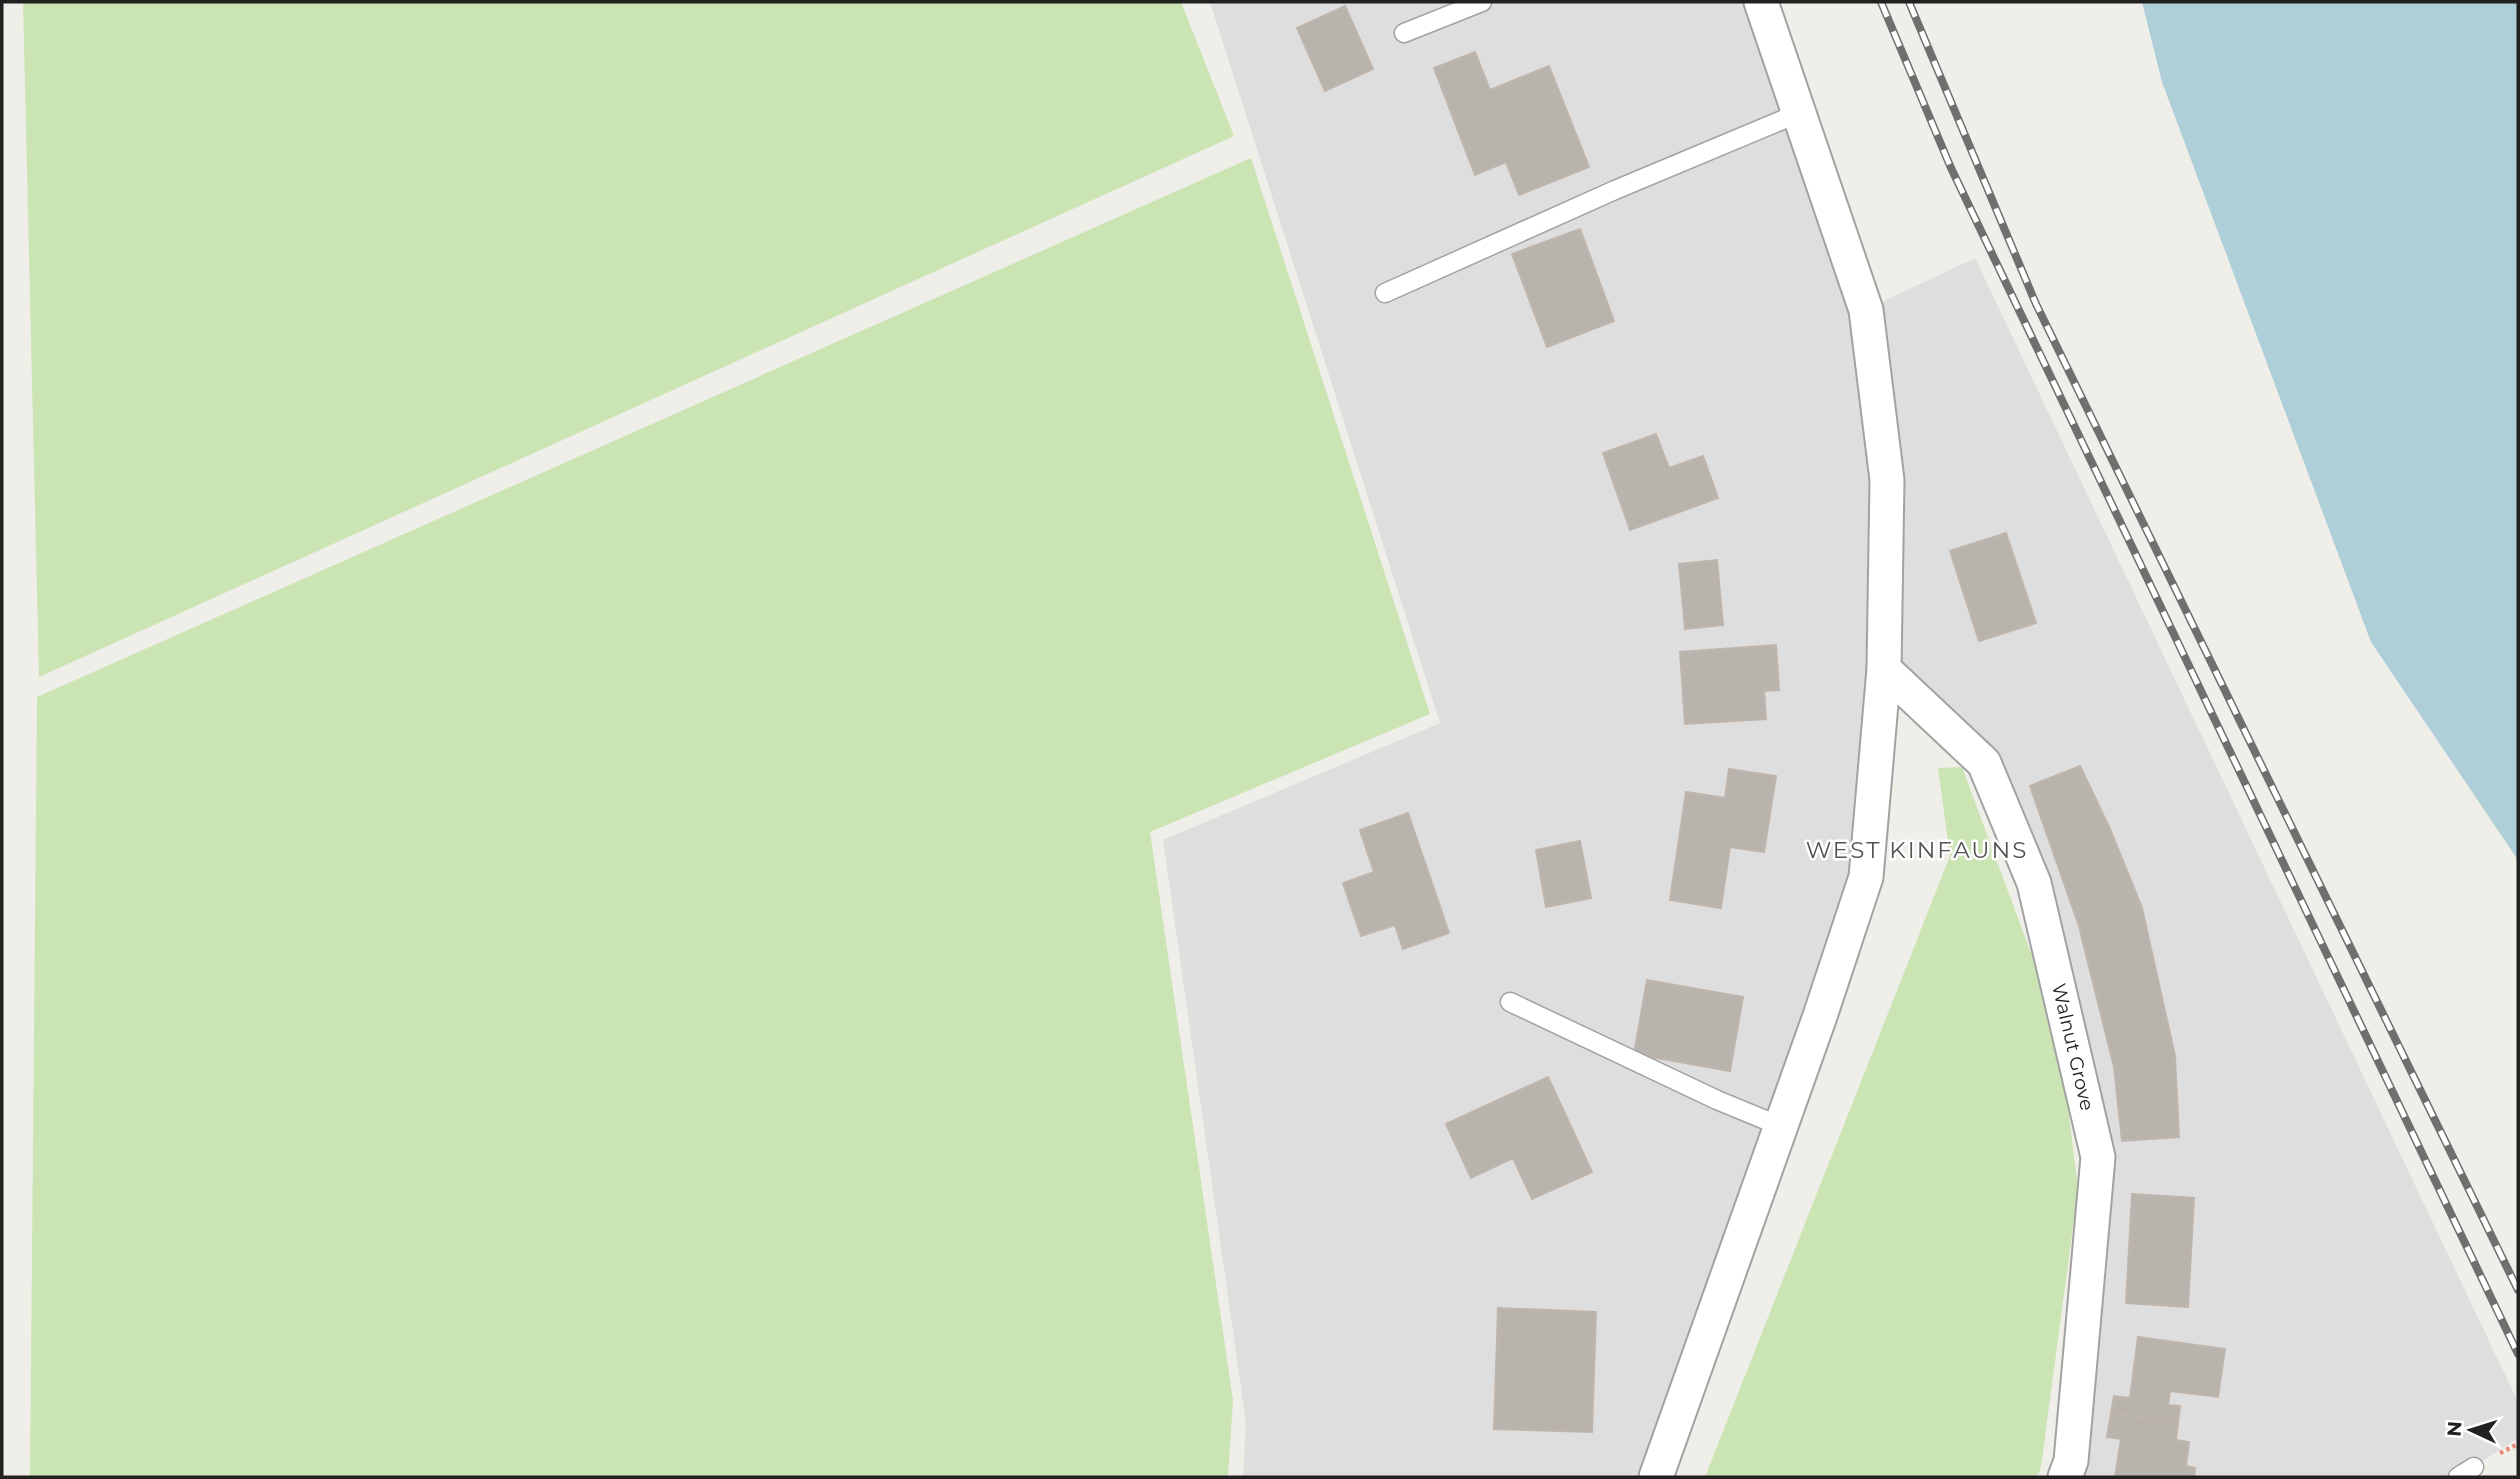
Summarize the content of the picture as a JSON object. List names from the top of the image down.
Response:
{
  "streets": {
    "street": ["Walnut Grove"]
  },
  "districts": ["WEST KINFAUNS"],
  "north": "left"
}
